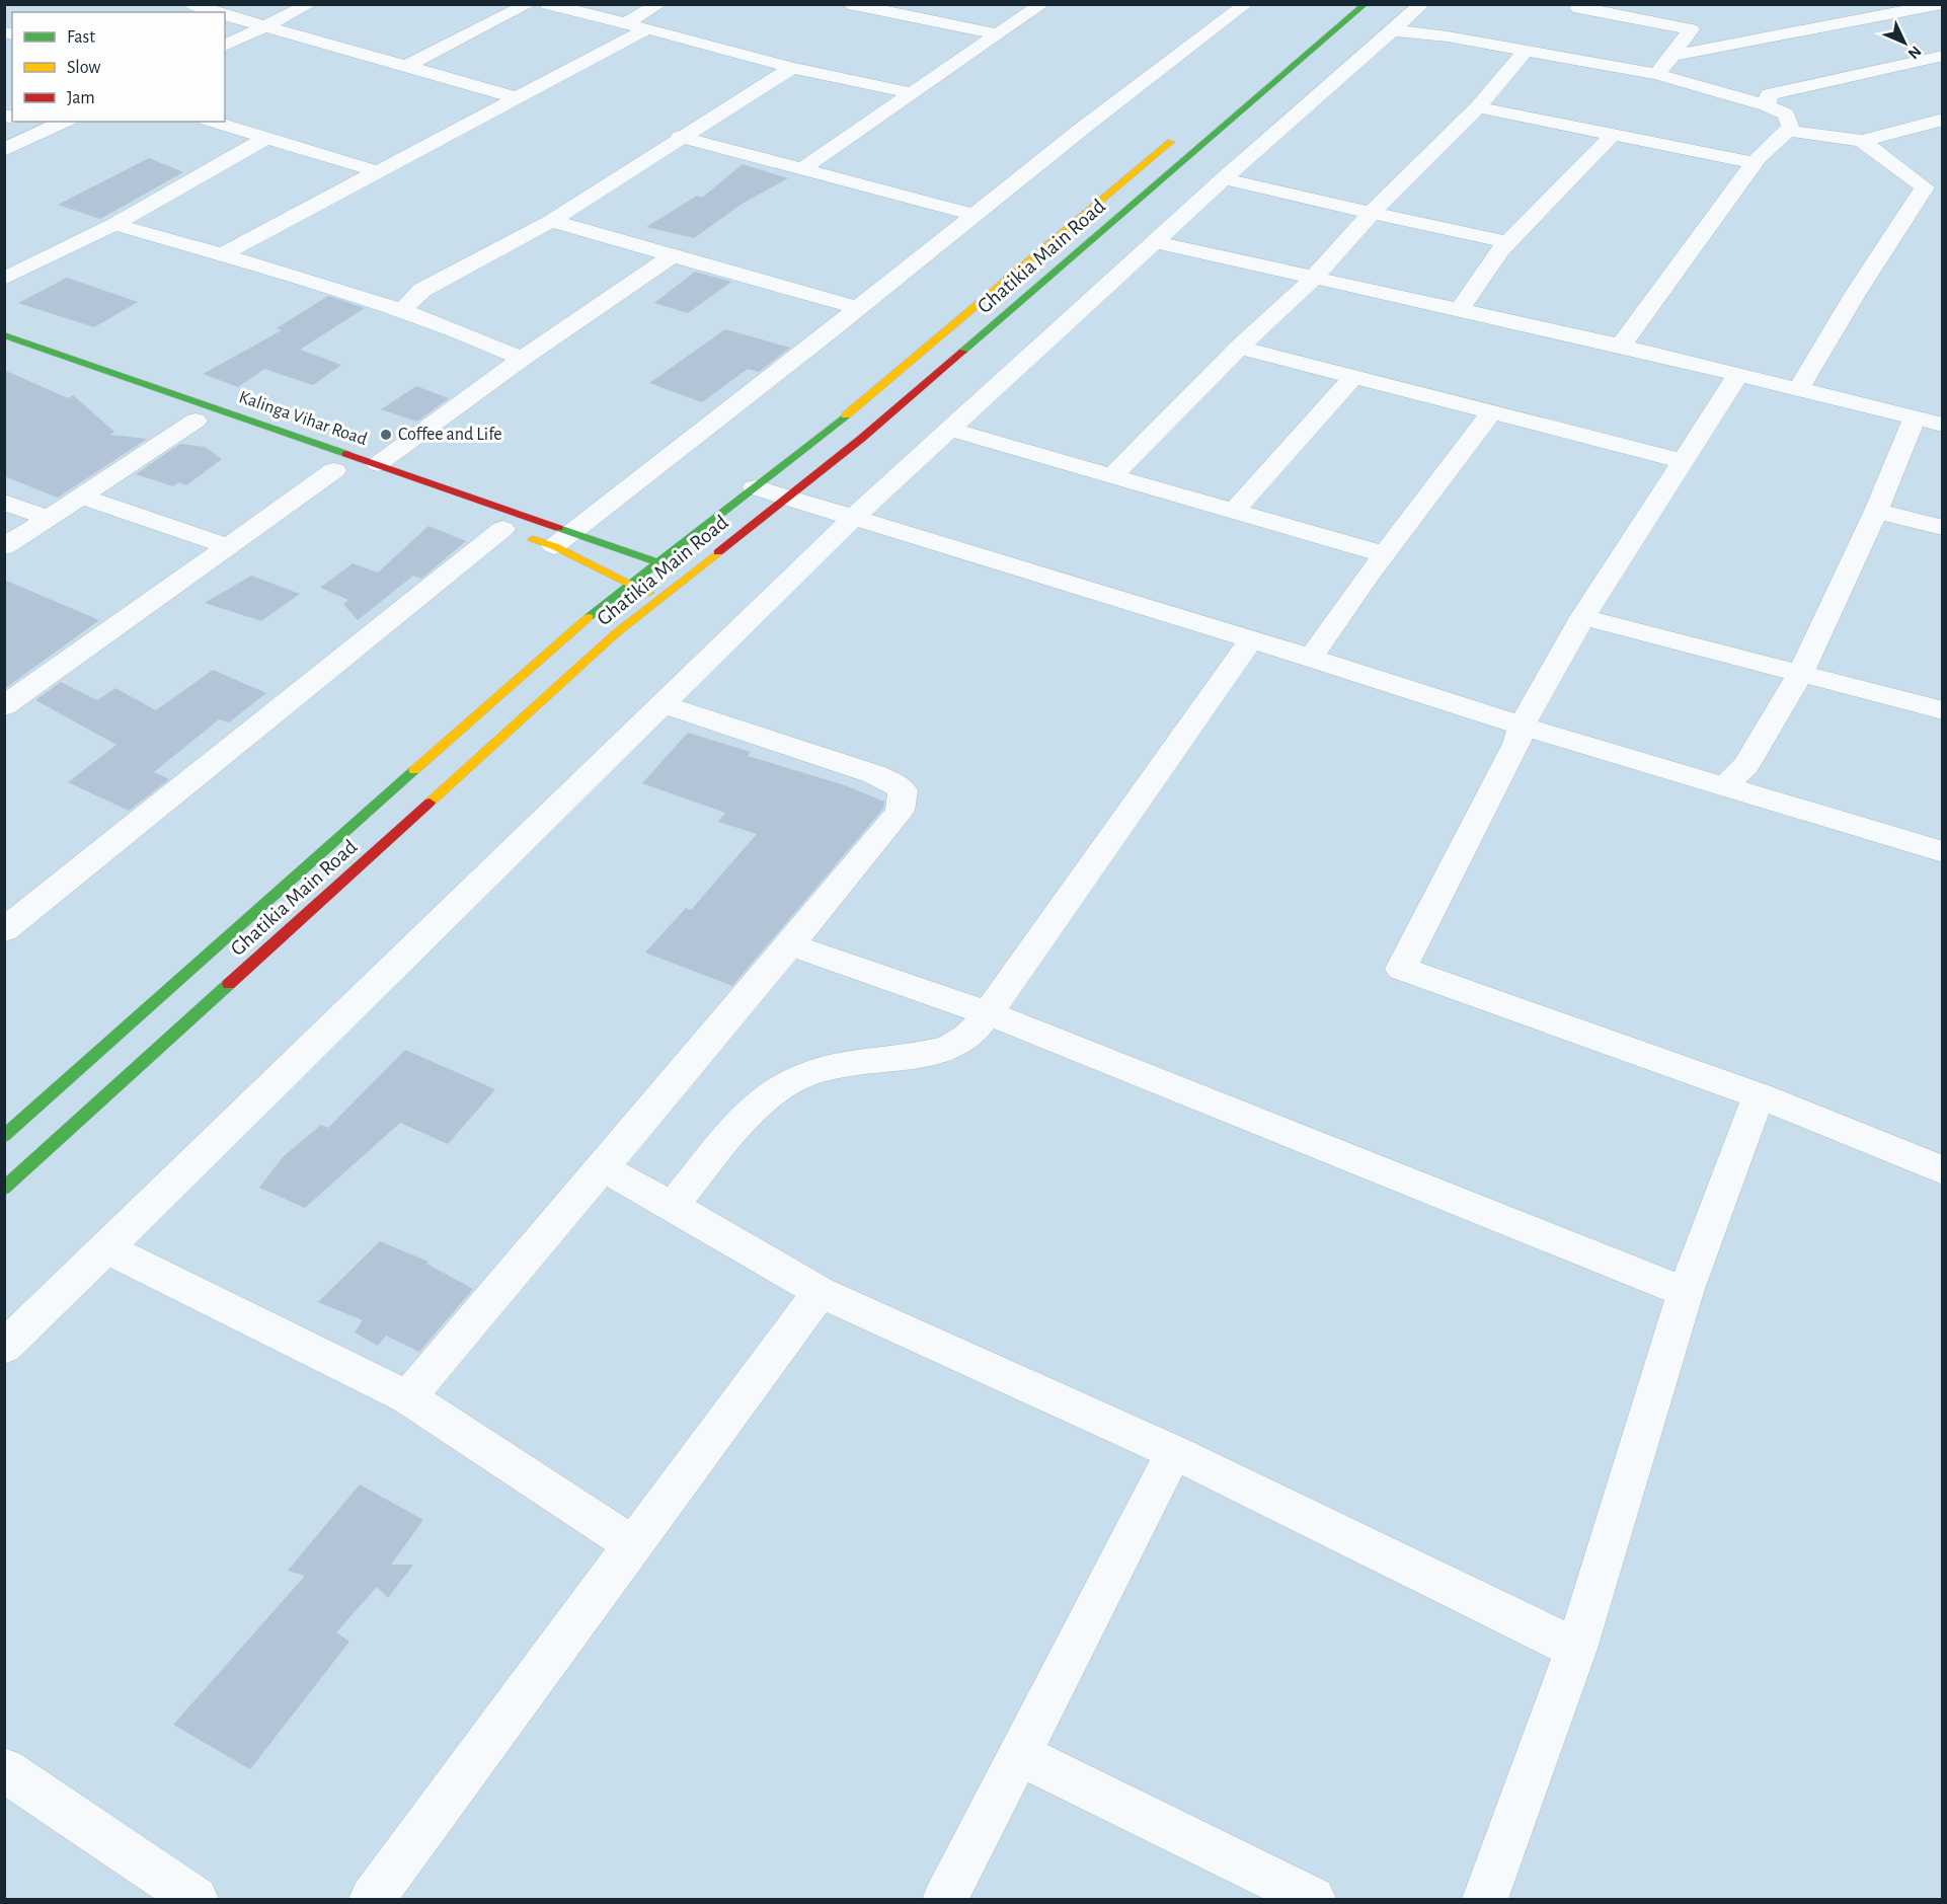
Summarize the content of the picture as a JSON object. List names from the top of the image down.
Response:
{
  "streets": {
    "street": ["Ghatikia Main Road", "Kalinga Vihar Road"]
  },
  "crossings": [
    ["Ghatikia Main Road", "Kalinga Vihar Road"]
  ],
  "places": ["Coffee and Life"],
  "legend": ["Fast", "Slow", "Jam"],
  "north": "bottom right"
}
